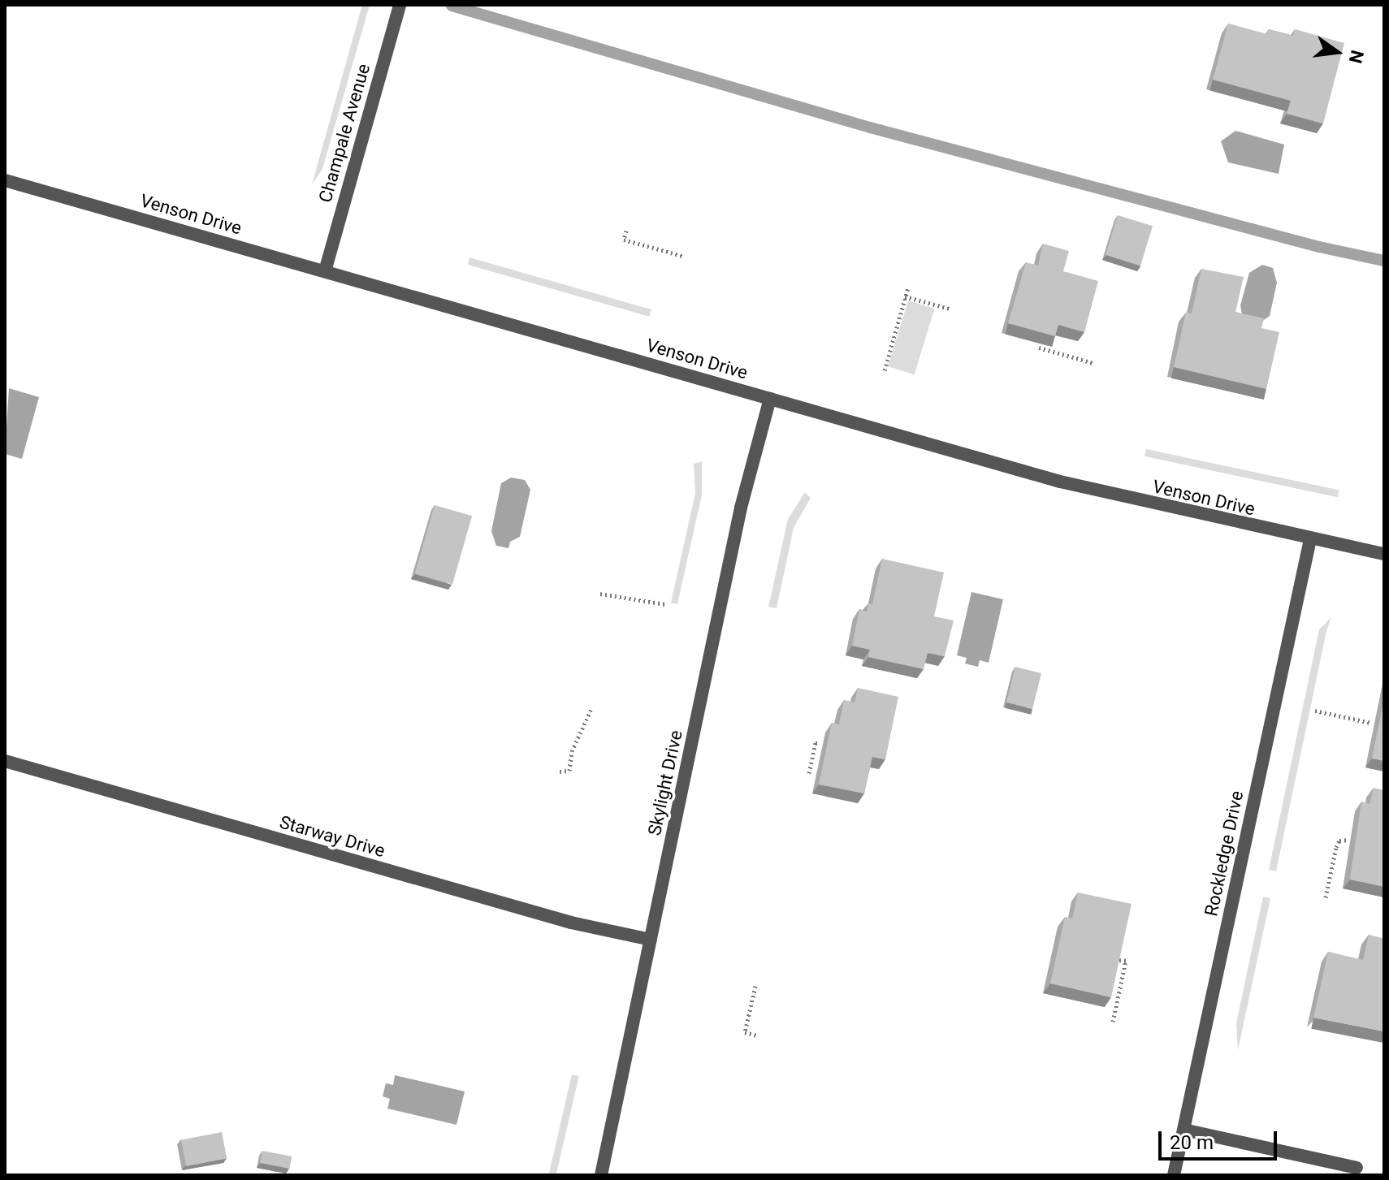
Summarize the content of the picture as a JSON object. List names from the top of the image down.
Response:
{
  "streets": {
    "street": [
      "Champale Avenue",
      "Venson Drive",
      "Skylight Drive",
      "Starway Drive",
      "Rockledge Drive"
    ]
  },
  "crossings": [
    ["Champale Avenue", "Venson Drive"],
    ["Venson Drive", "Skylight Drive"],
    ["Venson Drive", "Rockledge Drive"],
    ["Skylight Drive", "Starway Drive"]
  ],
  "scale_bar": "20 m",
  "north": "right"
}
